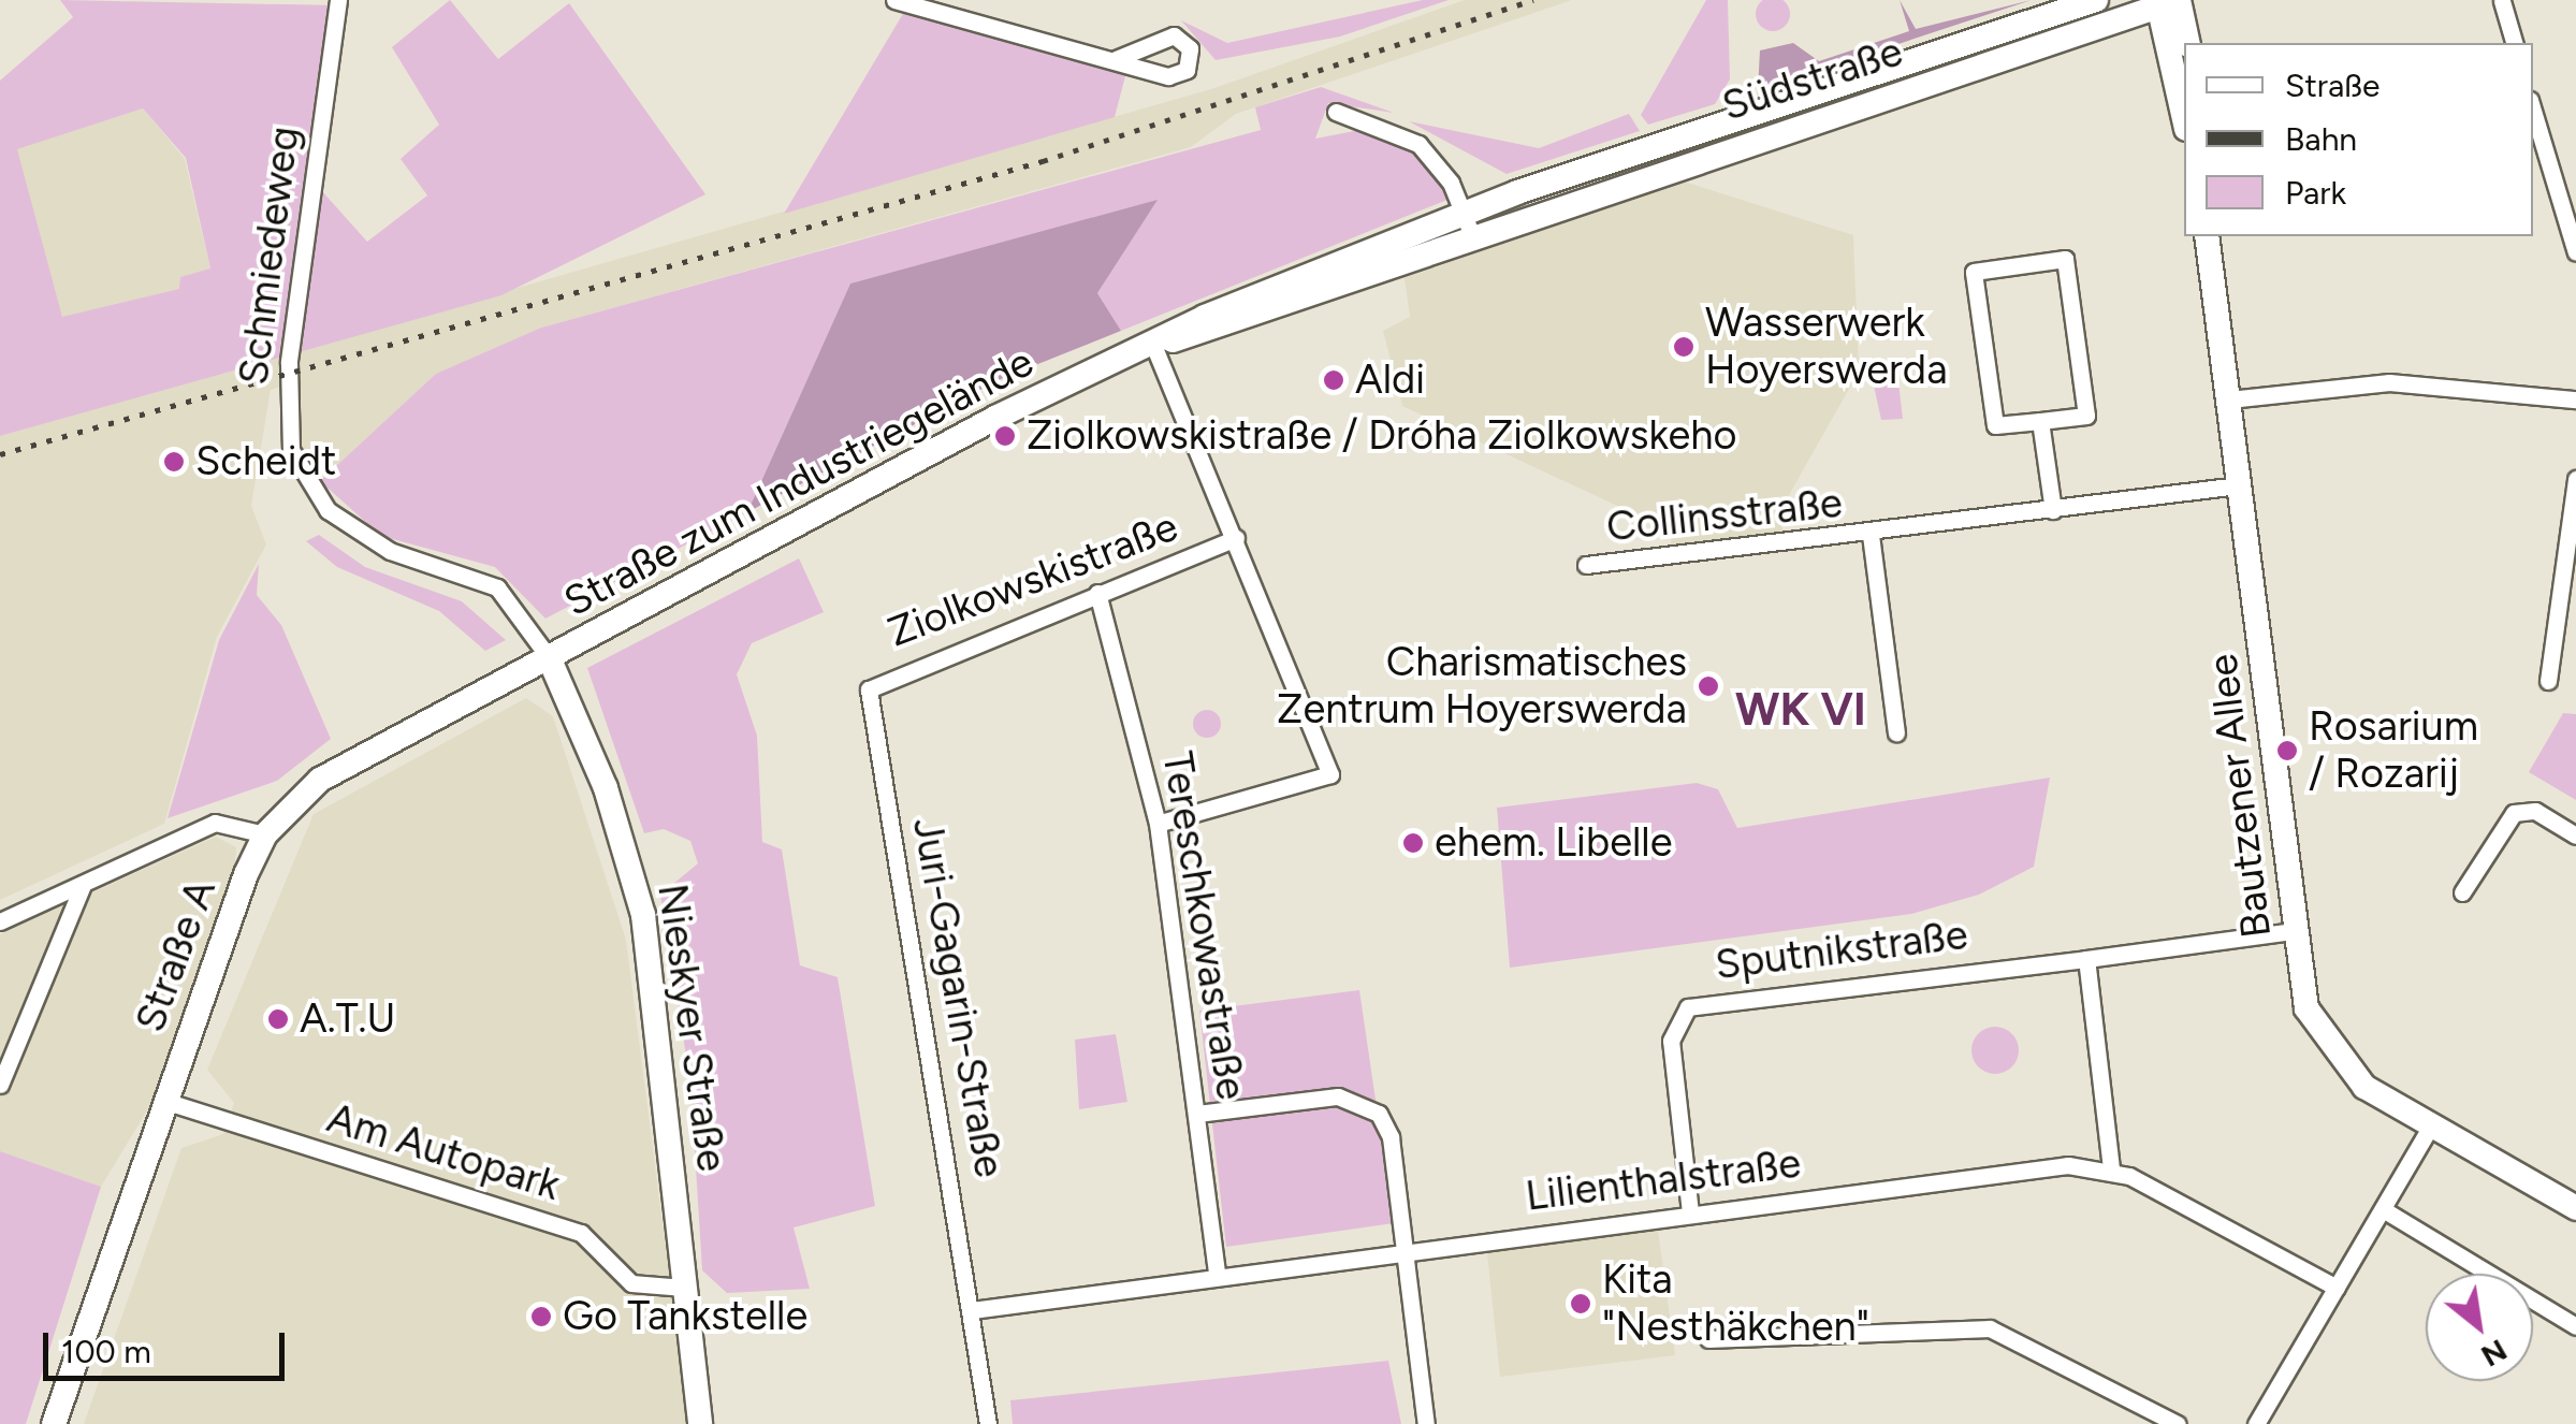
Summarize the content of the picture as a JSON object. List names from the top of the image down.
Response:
{
  "streets": {
    "main road": [
      "Südstraße",
      "Straße zum Industriegelände",
      "Bautzener Allee",
      "Straße A",
      "Nieskyer Straße"
    ],
    "street": [
      "Schmiedeweg",
      "Collinsstraße",
      "Ziolkowskistraße",
      "Tereschkowastraße",
      "Sputnikstraße",
      "Juri-Gagarin-Straße",
      "Am Autopark",
      "Lilienthalstraße"
    ]
  },
  "crossings": [
    ["Südstraße", "Straße zum Industriegelände"],
    ["Schmiedeweg", "Straße zum Industriegelände"],
    ["Straße zum Industriegelände", "Ziolkowskistraße"],
    ["Straße zum Industriegelände", "Straße A"],
    ["Straße zum Industriegelände", "Nieskyer Straße"],
    ["Collinsstraße", "Bautzener Allee"],
    ["Ziolkowskistraße", "Tereschkowastraße"],
    ["Ziolkowskistraße", "Juri-Gagarin-Straße"],
    ["Bautzener Allee", "Sputnikstraße"],
    ["Tereschkowastraße", "Lilienthalstraße"],
    ["Sputnikstraße", "Lilienthalstraße"],
    ["Straße A", "Nieskyer Straße"],
    ["Straße A", "Am Autopark"],
    ["Juri-Gagarin-Straße", "Lilienthalstraße"],
    ["Nieskyer Straße", "Am Autopark"]
  ],
  "districts": ["WK VI"],
  "places": [
    "Wasserwerk Hoyerswerda",
    "Aldi",
    "Ziolkowskistraße / Dróha Ziolkowskeho",
    "Scheidt",
    "Charismatisches Zentrum Hoyerswerda",
    "Rosarium / Rozarij",
    "ehem. Libelle",
    "A.T.U",
    "Kita \"Nesthäkchen\"",
    "Go Tankstelle"
  ],
  "legend": ["Straße", "Bahn", "Park"],
  "scale_bar": "100 m",
  "north": "bottom right"
}
